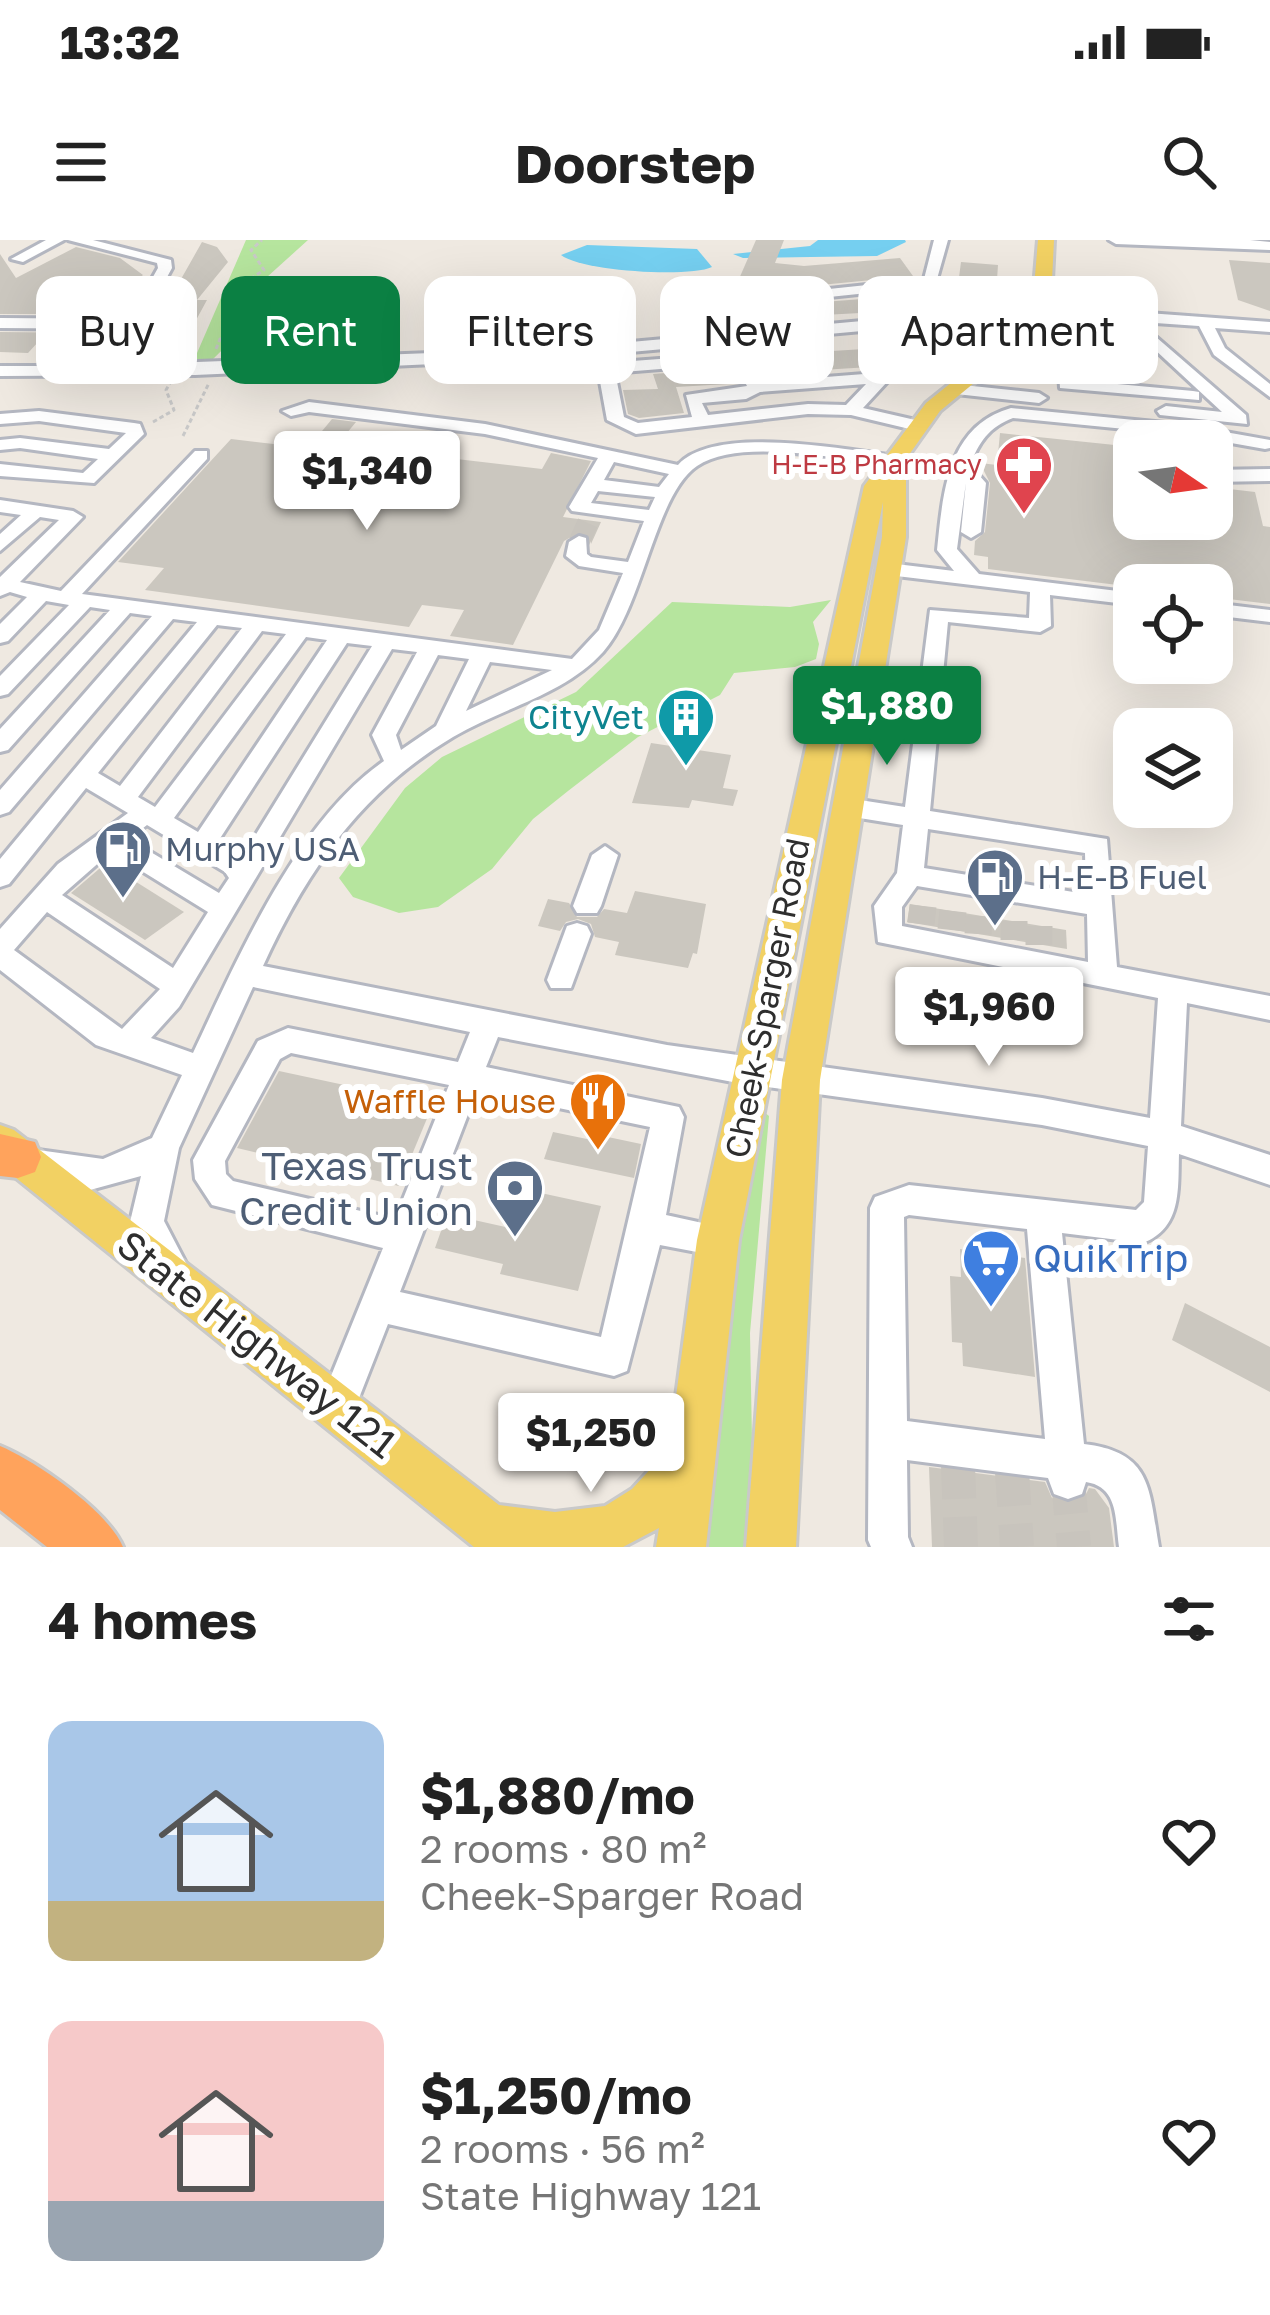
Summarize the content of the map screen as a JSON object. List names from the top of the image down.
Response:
{
  "streets": {
    "main road": ["Cheek-Sparger Road", "State Highway 121"]
  },
  "places": {
    "pharmacy": ["H-E-B Pharmacy"],
    "building": ["CityVet"],
    "fuel station": ["Murphy USA", "H-E-B Fuel"],
    "restaurant": ["Waffle House"],
    "bank": ["Texas Trust Credit Union"],
    "supermarket": ["QuikTrip"]
  },
  "north": "right",
  "page": {
    "status": "13:32",
    "header": "Doorstep",
    "chip": [
      "Buy",
      "Rent",
      "Filters",
      "New",
      "Apartment"
    ],
    "price": [
      "$1,340",
      "$1,880",
      "$1,960",
      "$1,250"
    ],
    "heading": "4 homes",
    "list": [
      {
        "name": "$1,880/mo",
        "note": "2 rooms · 80 m² · Cheek-Sparger Road"
      },
      {
        "name": "$1,250/mo",
        "note": "2 rooms · 56 m² · State Highway 121"
      }
    ]
  }
}
